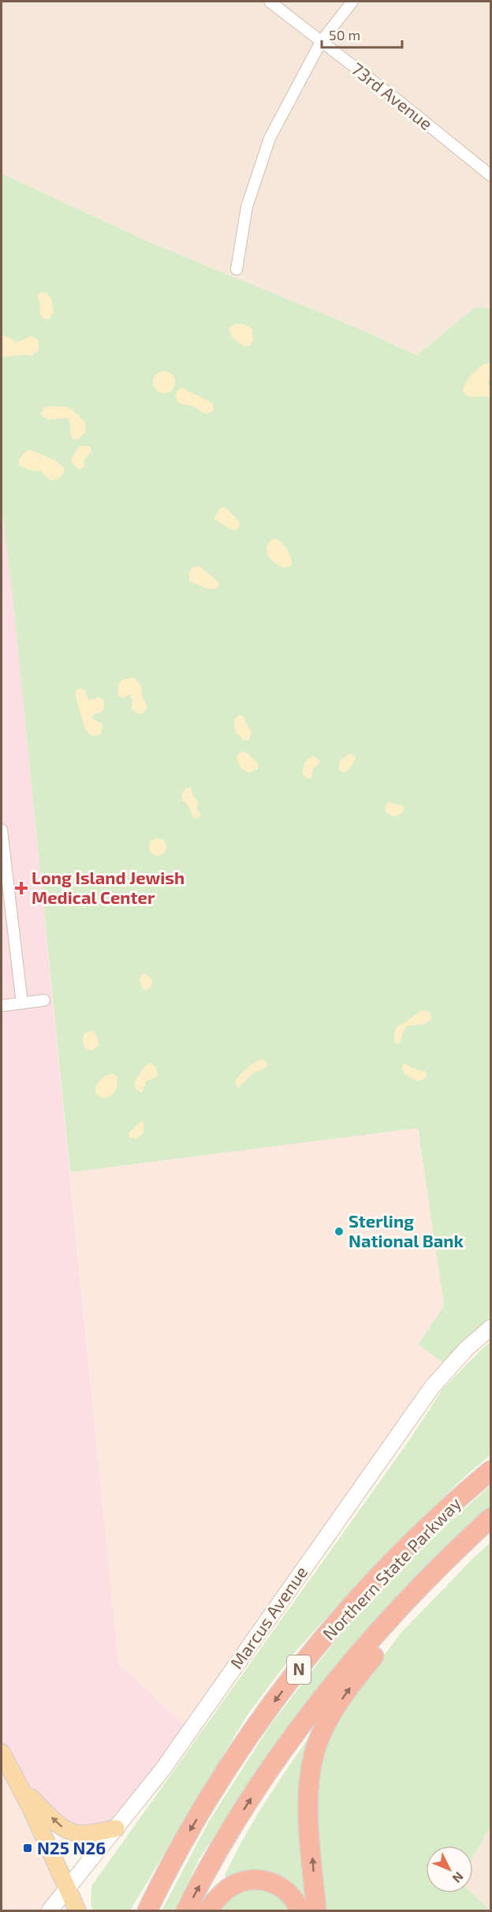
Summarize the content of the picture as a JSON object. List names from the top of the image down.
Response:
{
  "streets": {
    "highway": ["Northern State Parkway", "N"],
    "main road": ["Marcus Avenue"],
    "street": ["73rd Avenue"]
  },
  "places": {
    "health": ["Long Island Jewish Medical Center"],
    "other": ["Sterling National Bank"],
    "transit": ["N25 N26"]
  },
  "scale_bar": "50 m",
  "north": "bottom right"
}
